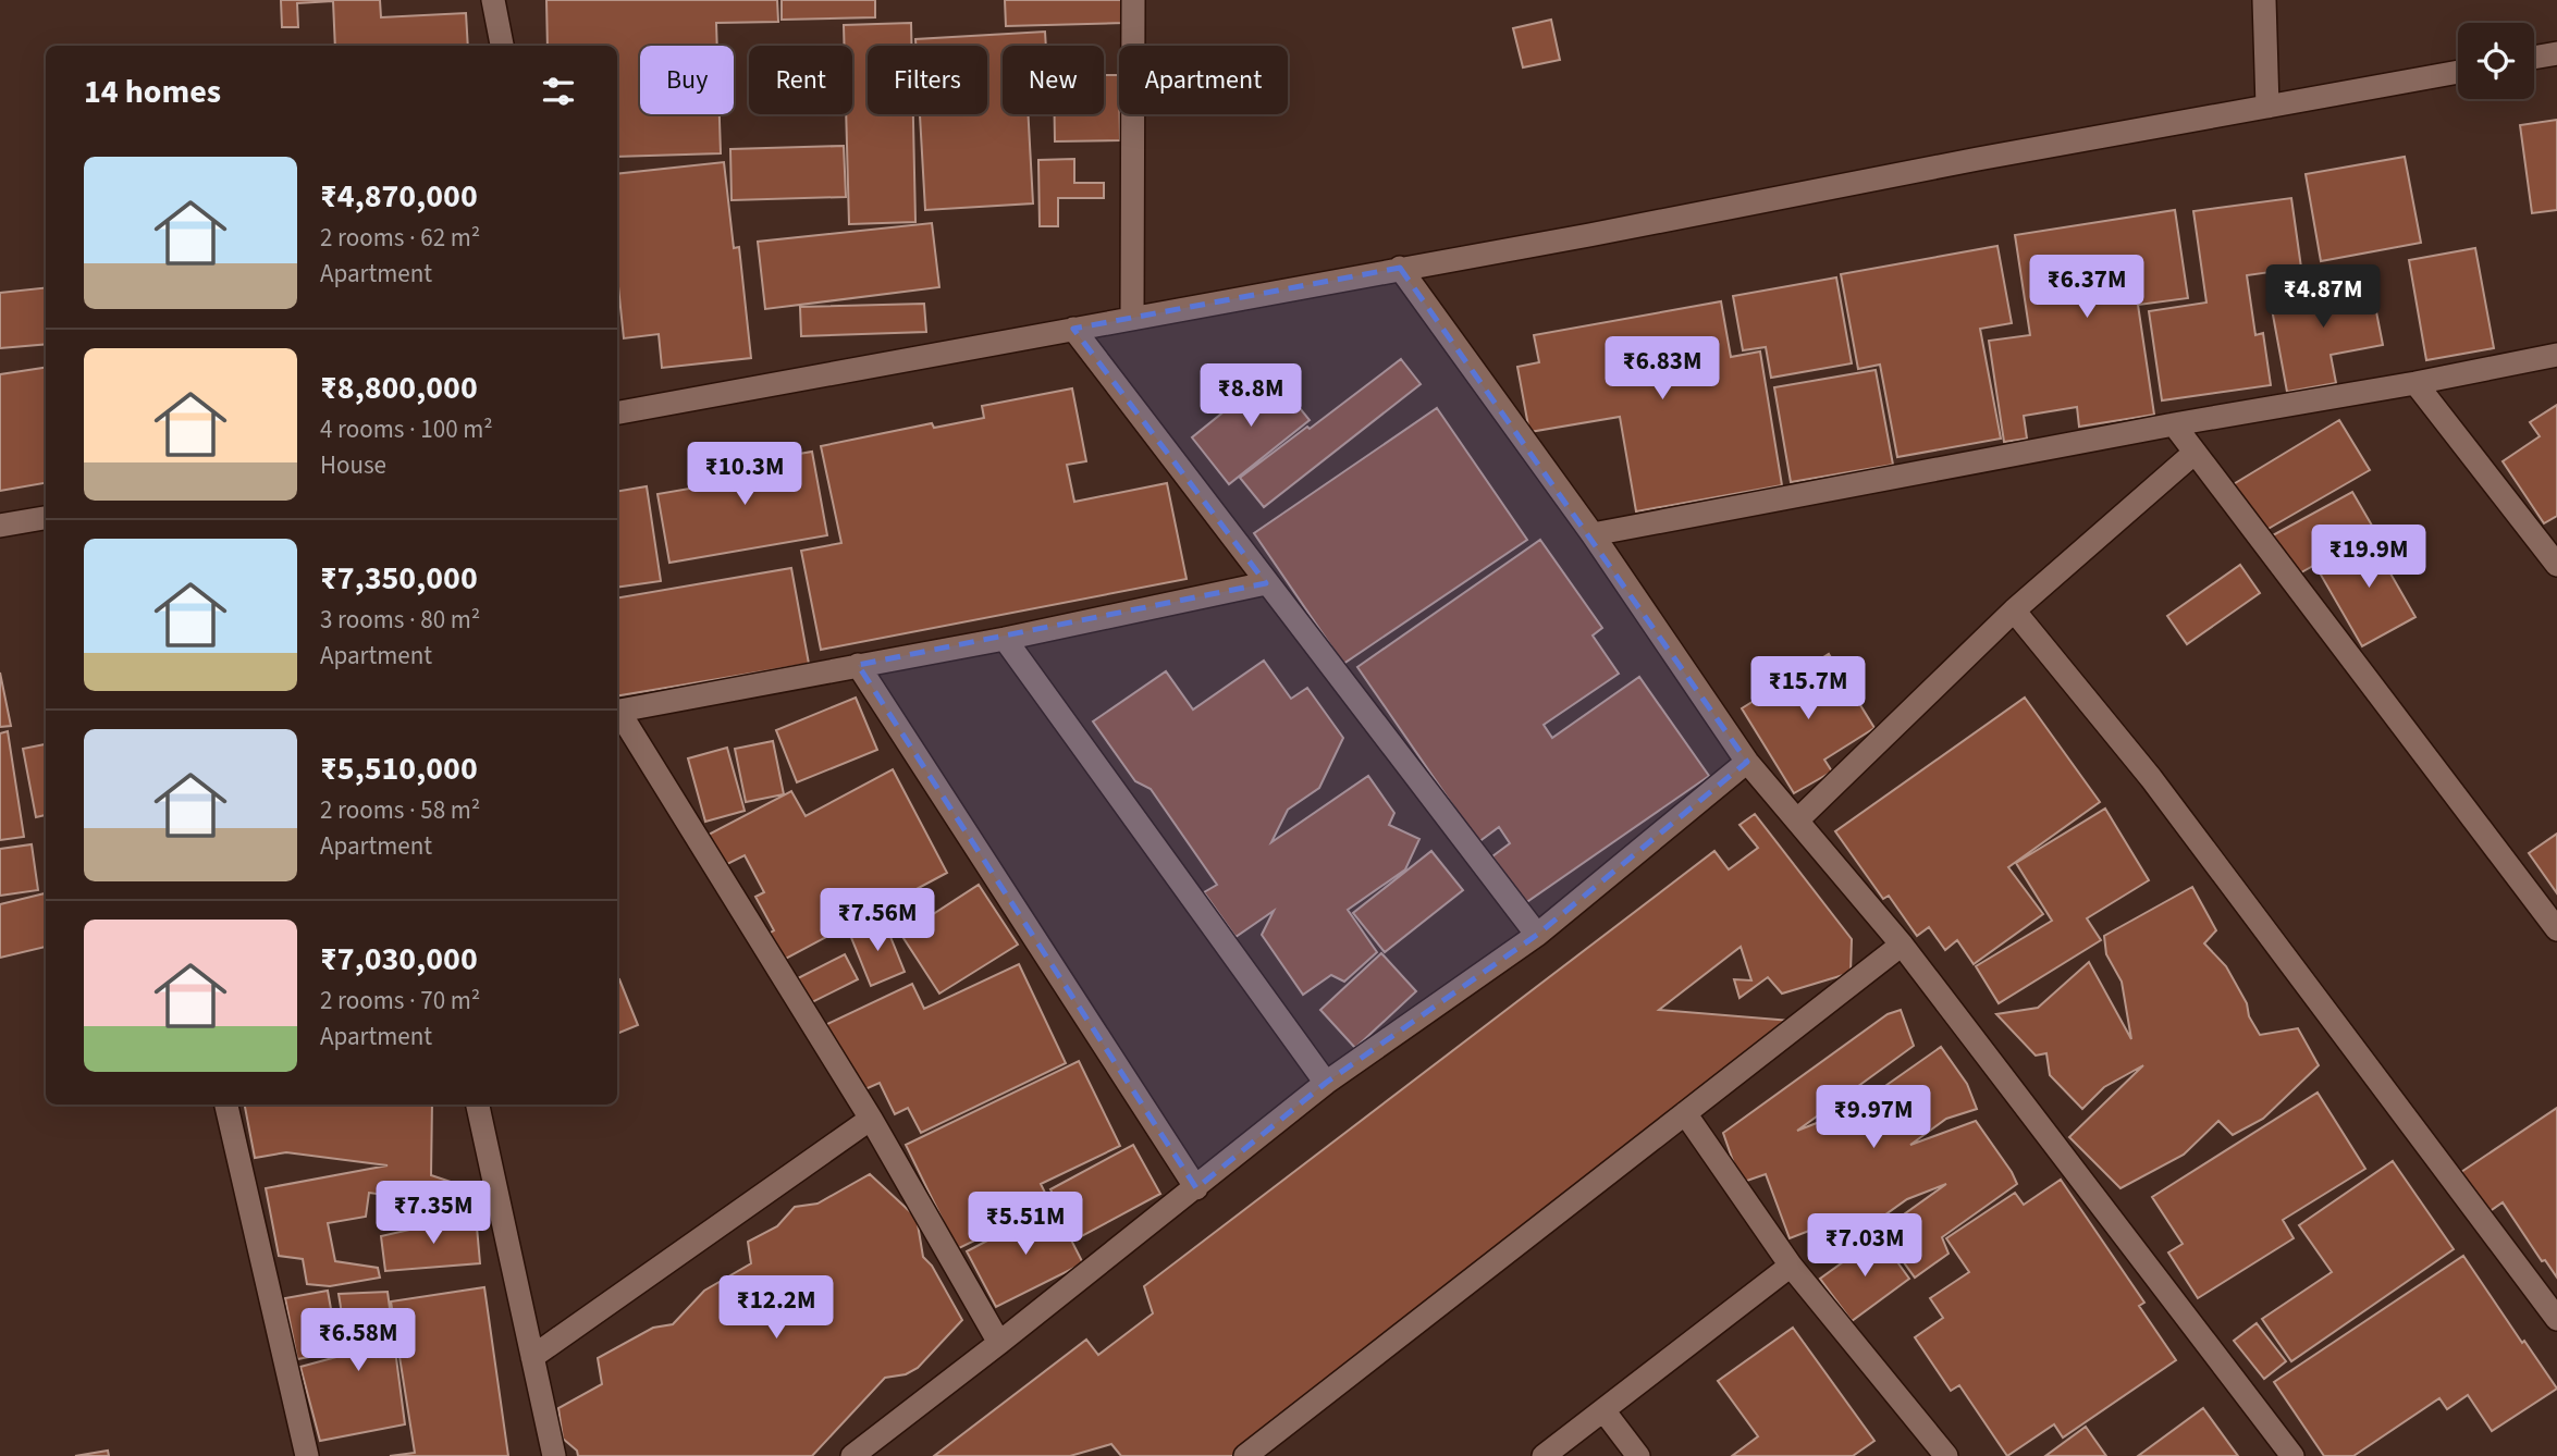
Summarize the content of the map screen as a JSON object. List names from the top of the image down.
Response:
{
  "page": {
    "chip": [
      "Buy",
      "Rent",
      "Filters",
      "New",
      "Apartment"
    ],
    "heading": "14 homes",
    "list": [
      {
        "name": "₹4,870,000",
        "note": "2 rooms · 62 m² · Apartment"
      },
      {
        "name": "₹8,800,000",
        "note": "4 rooms · 100 m² · House"
      },
      {
        "name": "₹7,350,000",
        "note": "3 rooms · 80 m² · Apartment"
      },
      {
        "name": "₹5,510,000",
        "note": "2 rooms · 58 m² · Apartment"
      },
      {
        "name": "₹7,030,000",
        "note": "2 rooms · 70 m² · Apartment"
      }
    ],
    "price": [
      "₹6.37M",
      "₹4.87M",
      "₹6.83M",
      "₹8.8M",
      "₹10.3M",
      "₹19.9M",
      "₹15.7M",
      "₹7.56M",
      "₹9.97M",
      "₹7.35M",
      "₹5.51M",
      "₹7.03M",
      "₹12.2M",
      "₹6.58M"
    ]
  }
}
